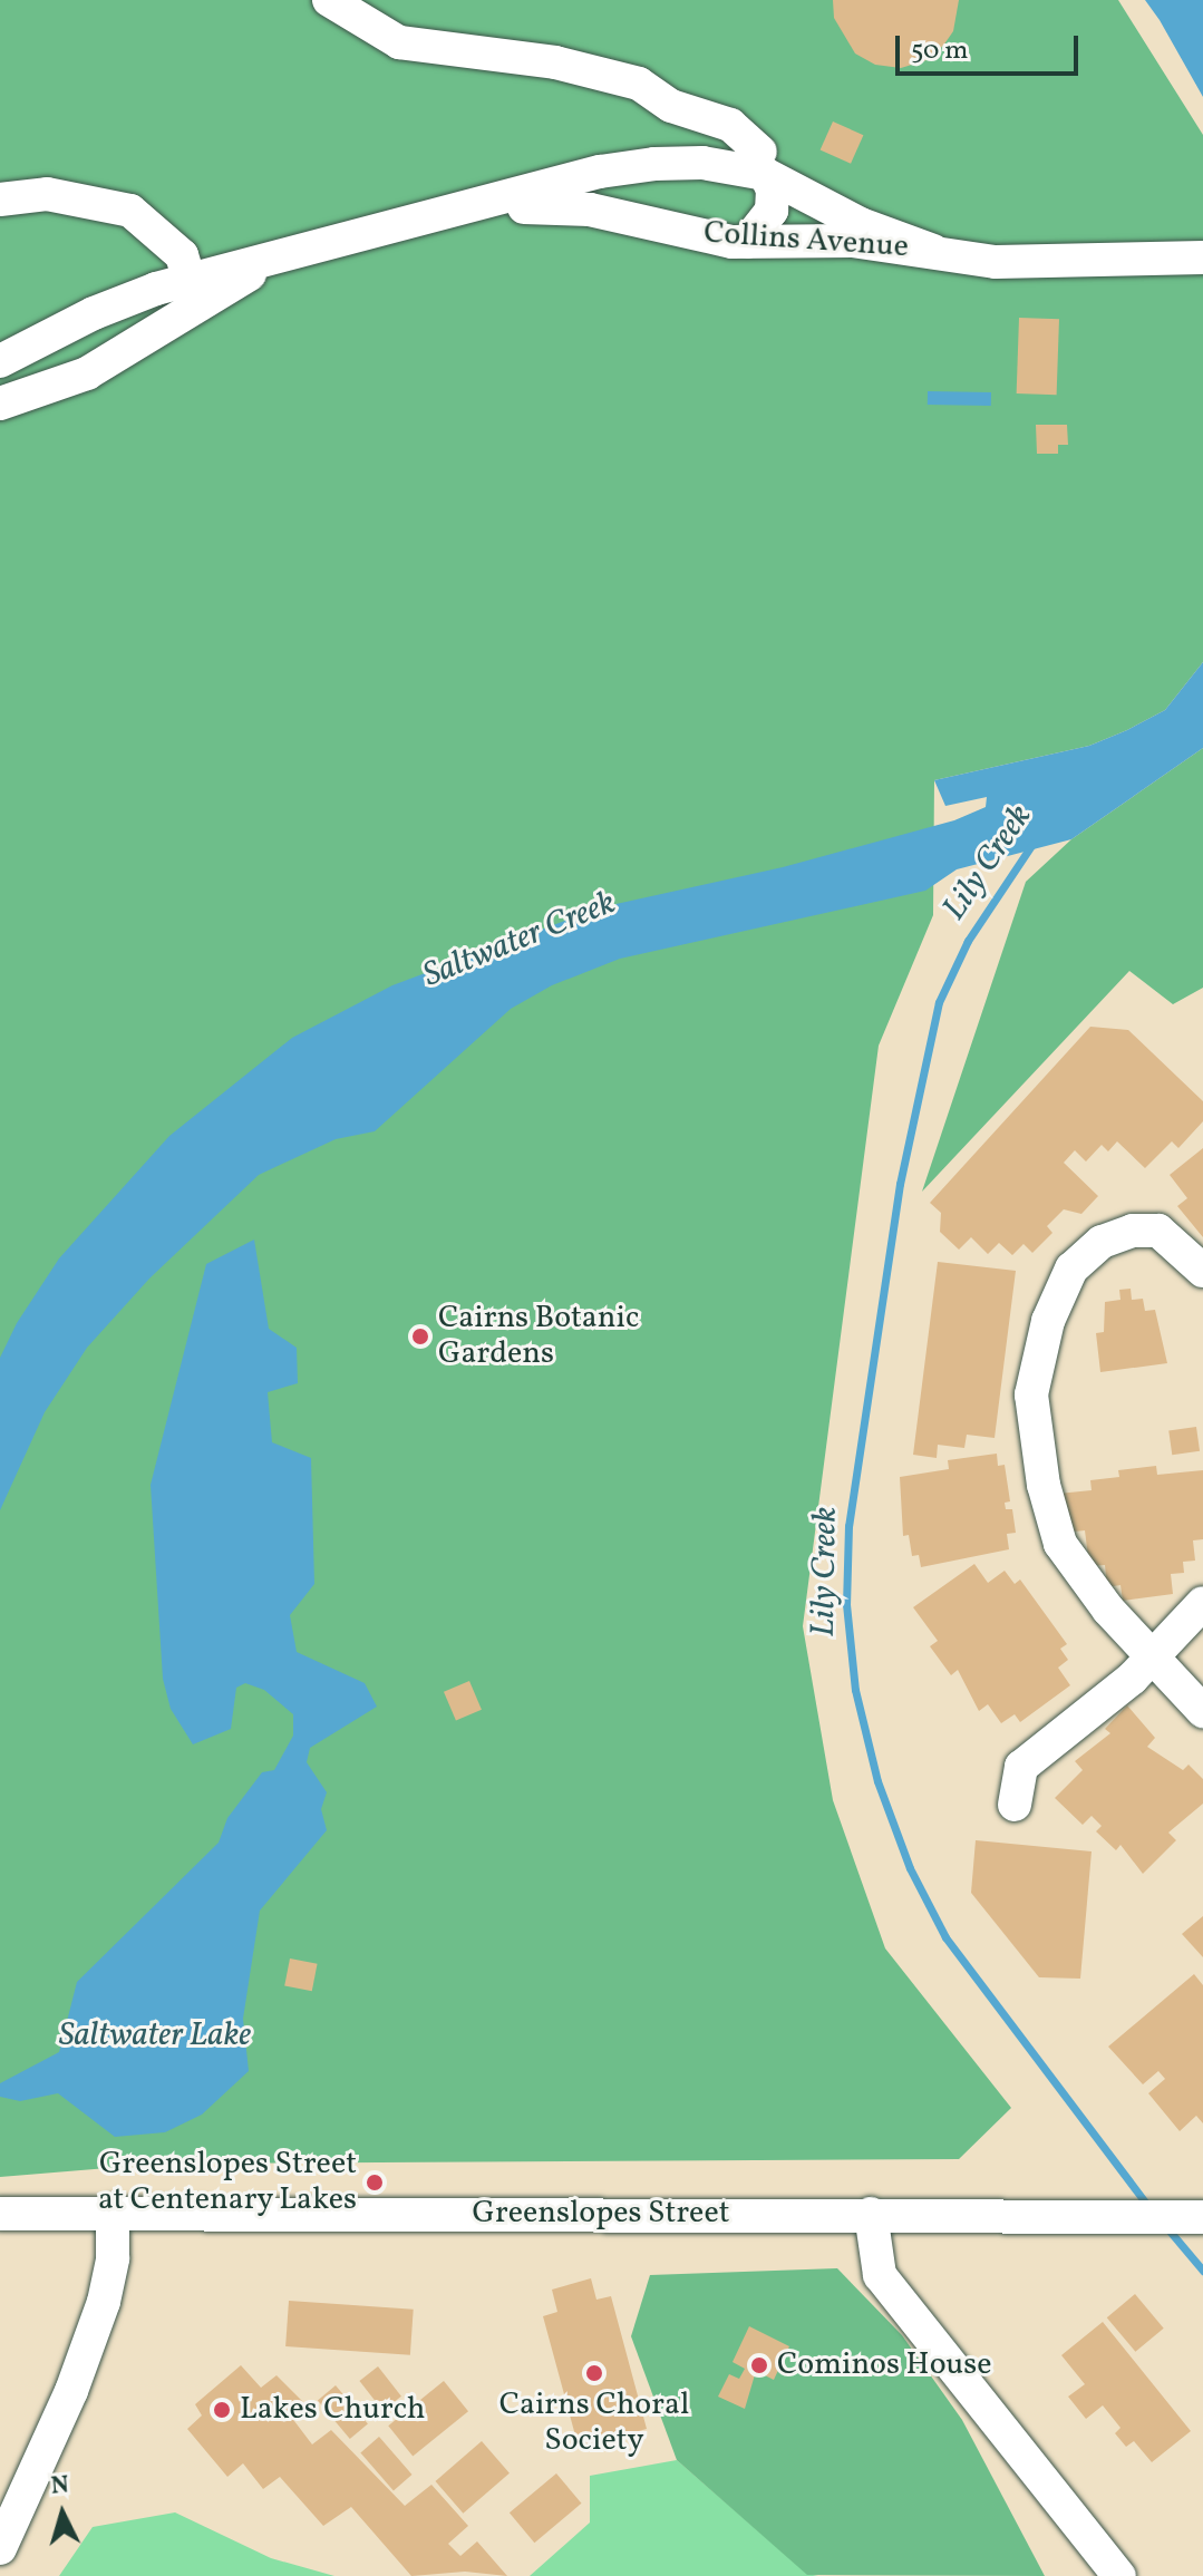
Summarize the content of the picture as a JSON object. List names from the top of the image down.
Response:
{
  "streets": {
    "street": ["Collins Avenue", "Greenslopes Street"]
  },
  "water": ["Lily Creek", "Saltwater Creek", "Saltwater Lake"],
  "places": [
    "Cairns Botanic Gardens",
    "Greenslopes Street at Centenary Lakes",
    "Cominos House",
    "Cairns Choral Society",
    "Lakes Church"
  ],
  "scale_bar": "50 m",
  "north": "top"
}
